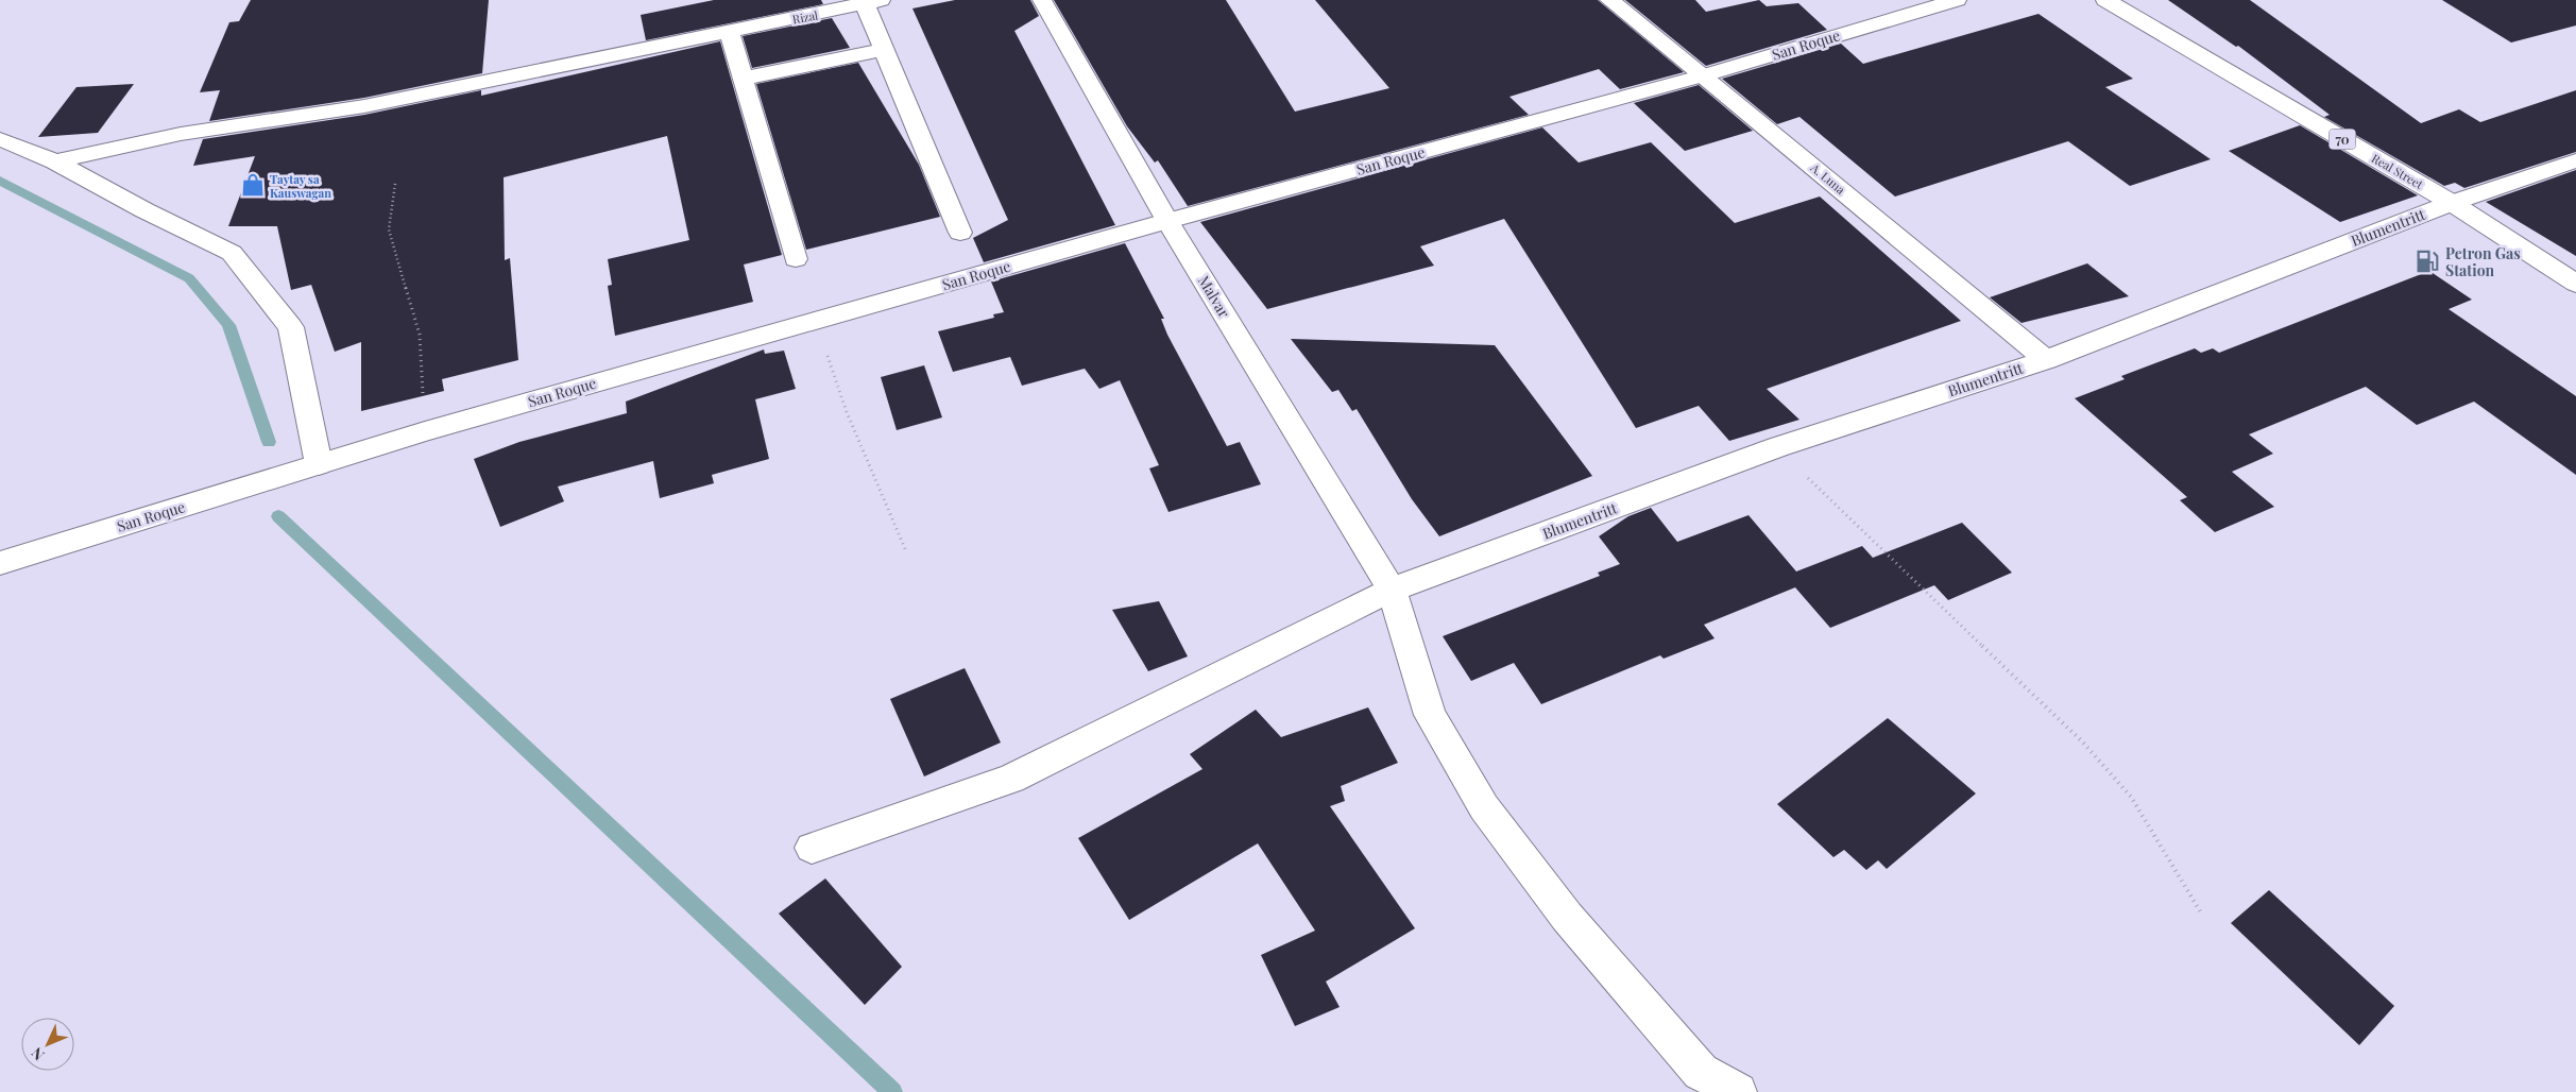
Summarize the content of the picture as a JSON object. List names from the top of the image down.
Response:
{
  "streets": {
    "main road": [
      "Rizal",
      "San Roque",
      "70",
      "Real Street",
      "A. Luna",
      "Blumentritt",
      "Malvar"
    ]
  },
  "crossings": [
    ["San Roque", "A. Luna"],
    ["San Roque", "Malvar"],
    ["Real Street", "Blumentritt"],
    ["A. Luna", "Blumentritt"],
    ["Blumentritt", "Malvar"]
  ],
  "places": {
    "shop": ["Taytay sa Kauswagan"],
    "fuel station": ["Petron Gas Station"]
  },
  "north": "bottom left"
}
